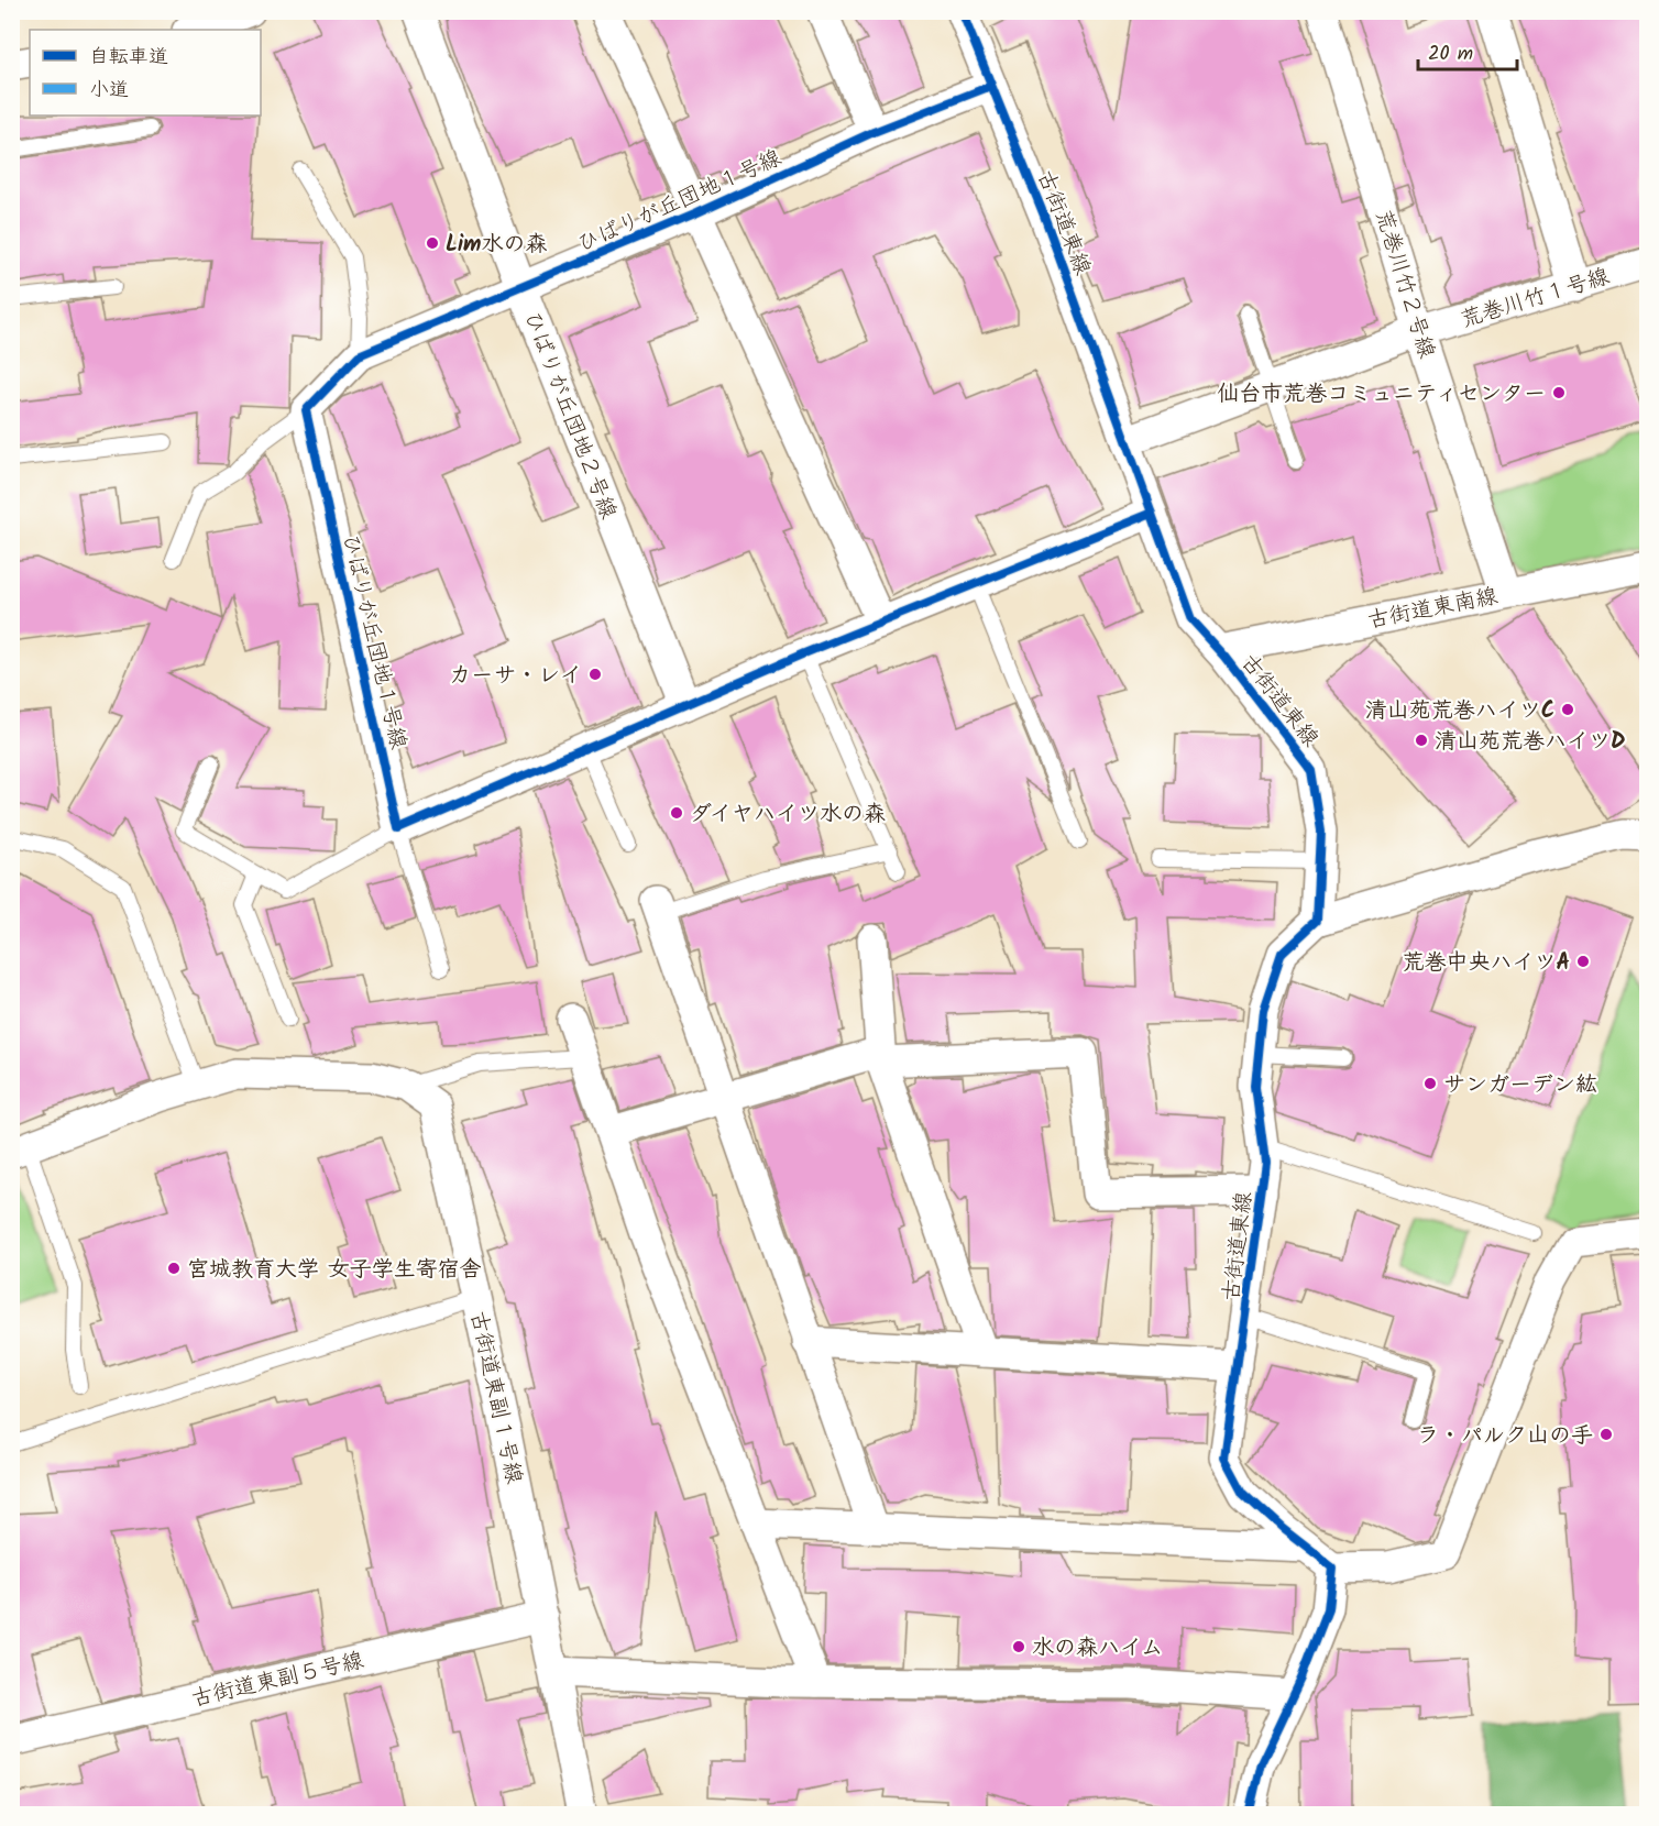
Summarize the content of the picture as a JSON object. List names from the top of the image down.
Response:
{
  "streets": {
    "street": [
      "ひばりが丘団地１号線",
      "古街道東線",
      "荒巻川竹２号線",
      "荒巻川竹１号線",
      "ひばりが丘団地２号線",
      "古街道東南線",
      "古街道東副１号線",
      "古街道東副５号線"
    ]
  },
  "crossings": [
    ["ひばりが丘団地１号線", "古街道東線"],
    ["ひばりが丘団地１号線", "ひばりが丘団地２号線"],
    ["古街道東線", "荒巻川竹１号線"],
    ["古街道東線", "古街道東南線"],
    ["荒巻川竹２号線", "荒巻川竹１号線"],
    ["荒巻川竹２号線", "古街道東南線"],
    ["古街道東副１号線", "古街道東副５号線"]
  ],
  "places": [
    "Lim水の森",
    "仙台市荒巻コミュニティセンター",
    "カーサ・レイ",
    "清山苑荒巻ハイツC",
    "清山苑荒巻ハイツD",
    "ダイヤハイツ水の森",
    "荒巻中央ハイツA",
    "サンガーデン紘",
    "宮城教育大学 女子学生寄宿舎",
    "ラ・パルク山の手",
    "水の森ハイム"
  ],
  "legend": ["自転車道", "小道"],
  "scale_bar": "20 m"
}
